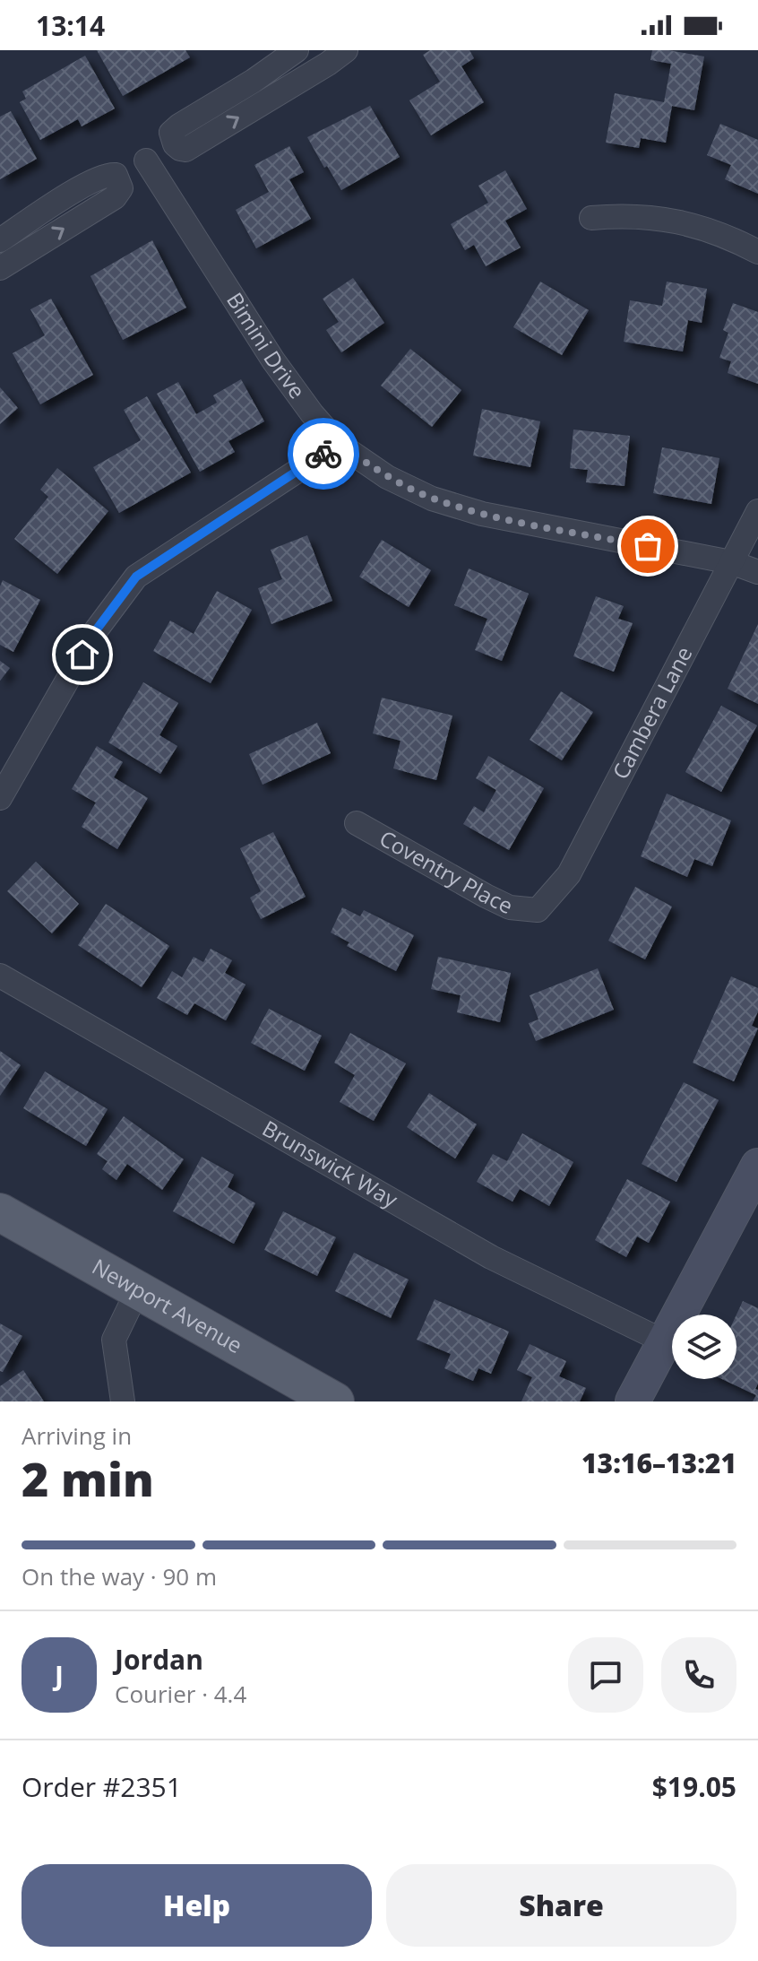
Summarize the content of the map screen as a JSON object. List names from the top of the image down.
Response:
{
  "streets": {
    "main road": ["Newport Avenue"],
    "street": [
      "Bimini Drive",
      "Cambera Lane",
      "Coventry Place",
      "Brunswick Way"
    ]
  },
  "crossings": [
    ["Bimini Drive", "Cambera Lane"],
    ["Cambera Lane", "Coventry Place"]
  ],
  "page": {
    "status": "13:14",
    "heading": ["2 min", "Arriving in", "13:16–13:21"],
    "panel": [
      "Jordan",
      "Courier · 4.4",
      "Order #2351",
      "$19.05"
    ],
    "bar": "On the way · 90 m",
    "round": "J",
    "buttons": ["Help", "Share"]
  }
}
